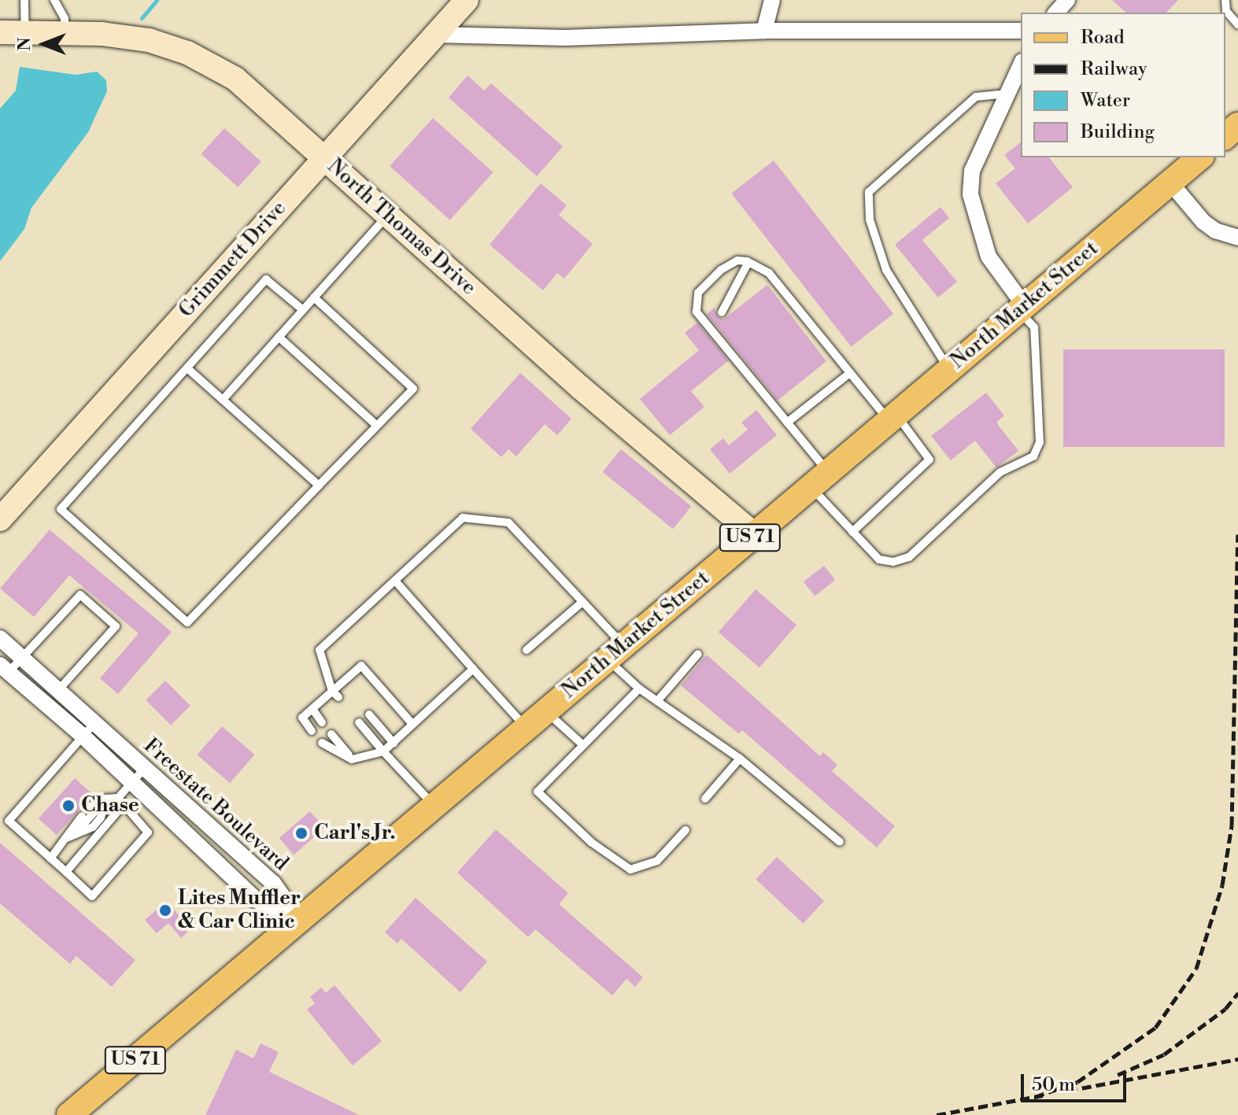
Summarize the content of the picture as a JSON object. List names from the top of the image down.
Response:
{
  "streets": {
    "main road": ["North Market Street", "US 71"],
    "street": ["North Thomas Drive", "Grimmett Drive", "Freestate Boulevard"]
  },
  "crossings": [
    ["North Thomas Drive", "Grimmett Drive"],
    ["North Thomas Drive", "North Market Street"],
    ["North Market Street", "Freestate Boulevard"]
  ],
  "places": ["Chase", "Carl's Jr.", "Lites Muffler & Car Clinic"],
  "legend": [
    "Road",
    "Railway",
    "Water",
    "Building"
  ],
  "scale_bar": "50 m",
  "north": "left"
}
